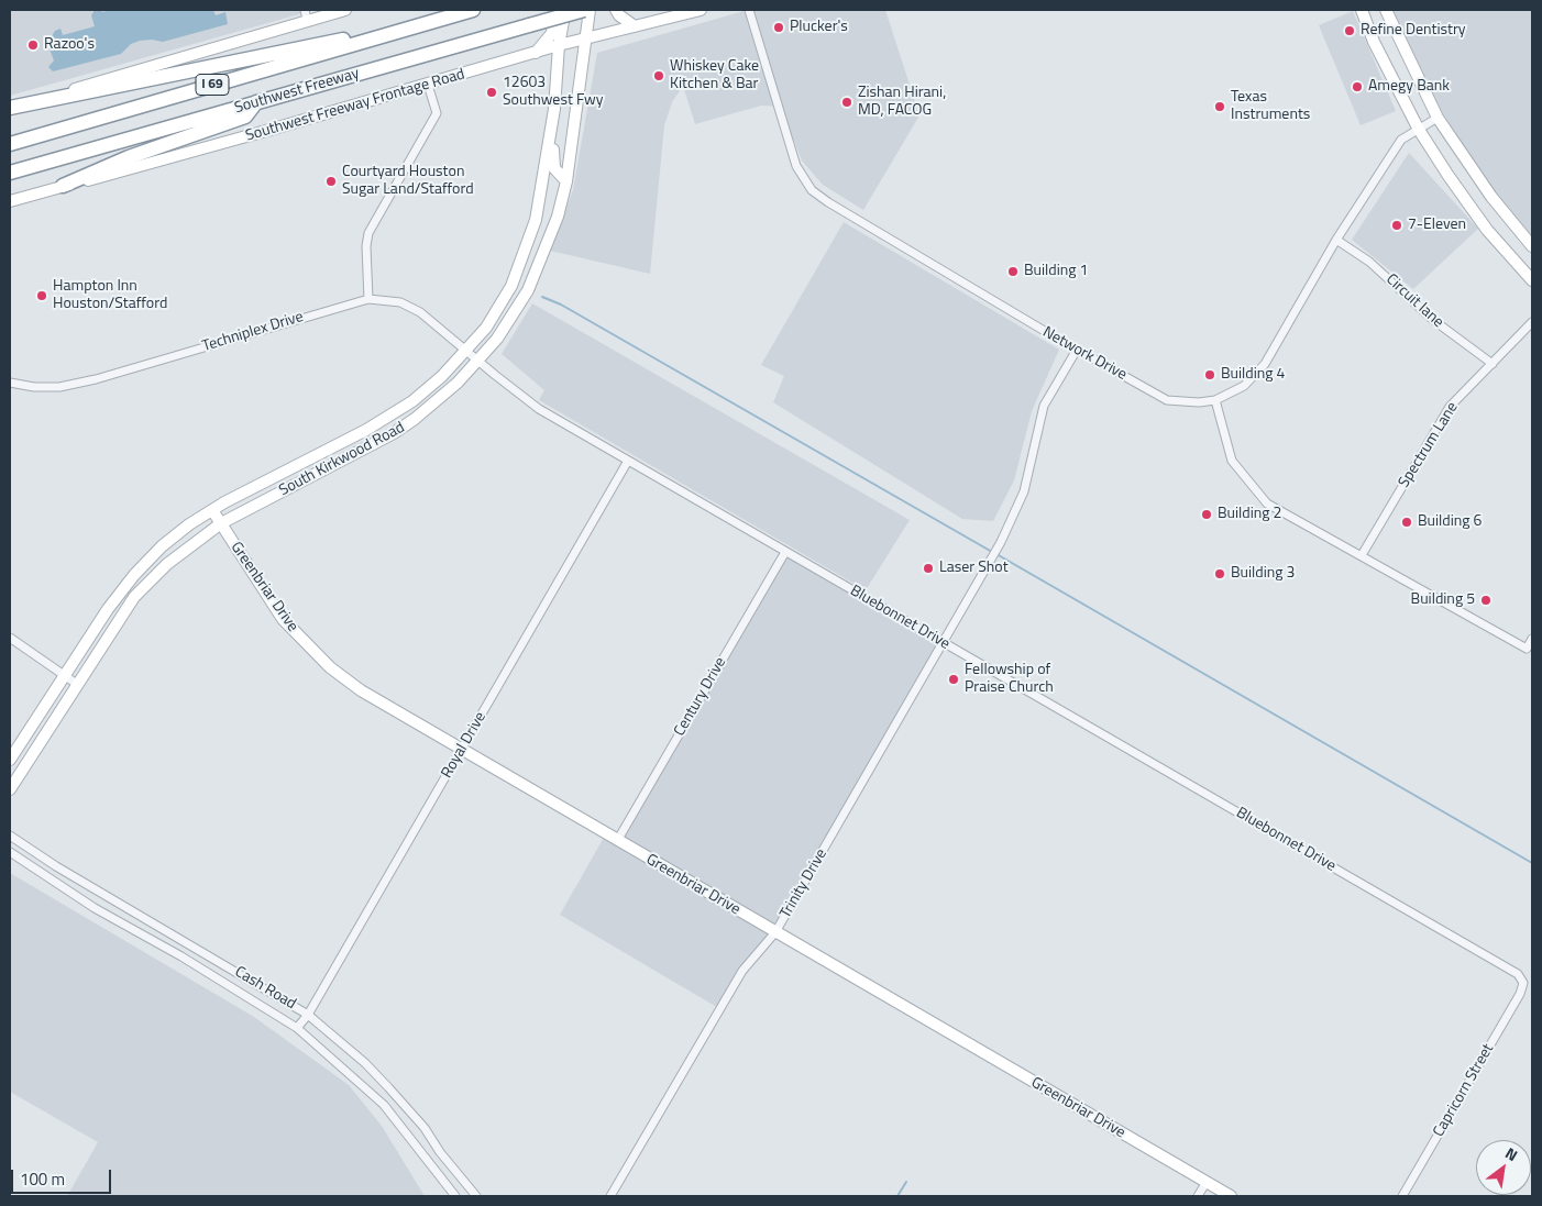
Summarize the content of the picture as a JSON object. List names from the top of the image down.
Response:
{
  "streets": {
    "highway": ["I 69", "Southwest Freeway"],
    "main road": ["Southwest Freeway Frontage Road", "South Kirkwood Road", "Greenbriar Drive"],
    "street": [
      "Circuit lane",
      "Techniplex Drive",
      "Network Drive",
      "Spectrum Lane",
      "Bluebonnet Drive",
      "Century Drive",
      "Royal Drive",
      "Trinity Drive",
      "Cash Road",
      "Capricorn Street"
    ]
  },
  "crossings": [
    ["Southwest Freeway Frontage Road", "South Kirkwood Road"],
    ["Circuit lane", "Network Drive"],
    ["Circuit lane", "Spectrum Lane"],
    ["Techniplex Drive", "South Kirkwood Road"],
    ["Techniplex Drive", "Bluebonnet Drive"],
    ["Network Drive", "Trinity Drive"],
    ["South Kirkwood Road", "Greenbriar Drive"],
    ["South Kirkwood Road", "Bluebonnet Drive"],
    ["Greenbriar Drive", "Century Drive"],
    ["Greenbriar Drive", "Royal Drive"],
    ["Greenbriar Drive", "Trinity Drive"],
    ["Bluebonnet Drive", "Century Drive"],
    ["Bluebonnet Drive", "Royal Drive"],
    ["Bluebonnet Drive", "Trinity Drive"],
    ["Bluebonnet Drive", "Capricorn Street"],
    ["Royal Drive", "Cash Road"]
  ],
  "places": [
    "Plucker's",
    "Refine Dentistry",
    "Razoo's",
    "Whiskey Cake Kitchen & Bar",
    "Amegy Bank",
    "12603 Southwest Fwy",
    "Zishan Hirani, MD, FACOG",
    "Texas Instruments",
    "Courtyard Houston Sugar Land/Stafford",
    "7-Eleven",
    "Building 1",
    "Hampton Inn Houston/Stafford",
    "Building 4",
    "Building 2",
    "Building 6",
    "Laser Shot",
    "Building 3",
    "Building 5",
    "Fellowship of Praise Church"
  ],
  "scale_bar": "100 m",
  "north": "top right"
}
